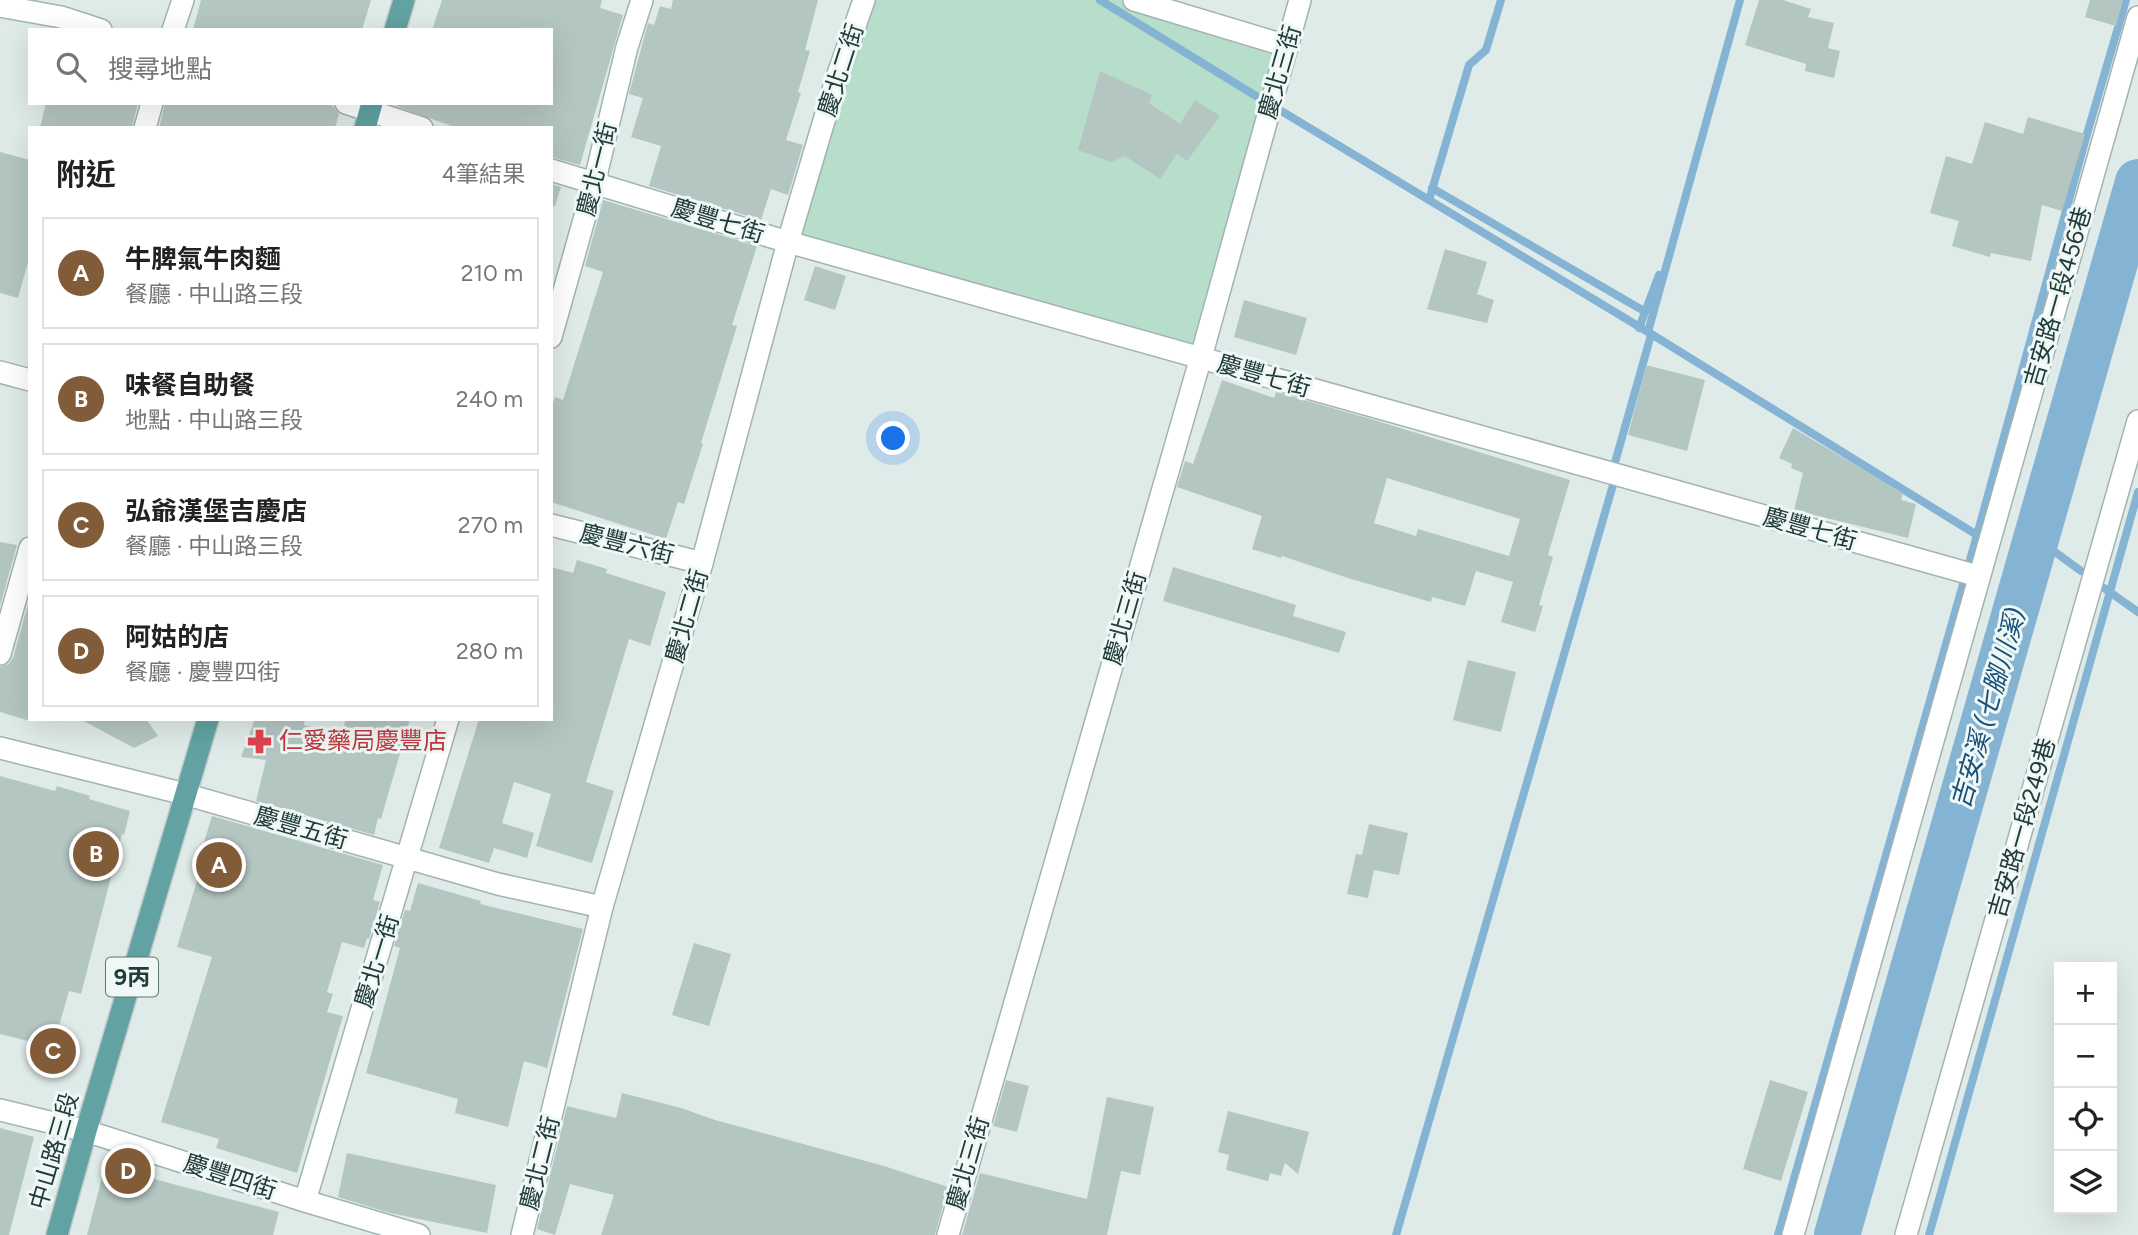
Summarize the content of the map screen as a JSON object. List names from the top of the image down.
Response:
{
  "streets": {
    "main road": ["9丙", "中山路三段"],
    "street": [
      "慶北二街",
      "慶北三街",
      "慶北一街",
      "慶豐七街",
      "吉安路一段456巷",
      "慶豐六街",
      "慶豐五街",
      "吉安路一段249巷",
      "慶豐四街"
    ]
  },
  "crossings": [
    ["慶北二街", "慶豐七街"],
    ["慶北二街", "慶豐六街"],
    ["慶北二街", "慶豐五街"],
    ["慶北三街", "慶豐七街"],
    ["慶北一街", "慶豐七街"],
    ["慶北一街", "慶豐五街"],
    ["慶北一街", "慶豐四街"],
    ["慶豐七街", "吉安路一段456巷"],
    ["慶豐五街", "中山路三段"],
    ["中山路三段", "慶豐四街"]
  ],
  "water": ["吉安溪 (七腳川溪)"],
  "places": {
    "pharmacy": ["仁愛藥局慶豐店"]
  },
  "page": {
    "search": "搜尋地點",
    "heading": ["附近", "4筆結果"],
    "list": [
      {
        "mark": "A",
        "name": "牛脾氣牛肉麵",
        "note": "餐廳 · 中山路三段",
        "value": "210 m"
      },
      {
        "mark": "B",
        "name": "味餐自助餐",
        "note": "地點 · 中山路三段",
        "value": "240 m"
      },
      {
        "mark": "C",
        "name": "弘爺漢堡吉慶店",
        "note": "餐廳 · 中山路三段",
        "value": "270 m"
      },
      {
        "mark": "D",
        "name": "阿姑的店",
        "note": "餐廳 · 慶豐四街",
        "value": "280 m"
      }
    ],
    "pins": [
      "B",
      "A",
      "C",
      "D"
    ],
    "map_buttons": ["+", "−"]
  }
}
